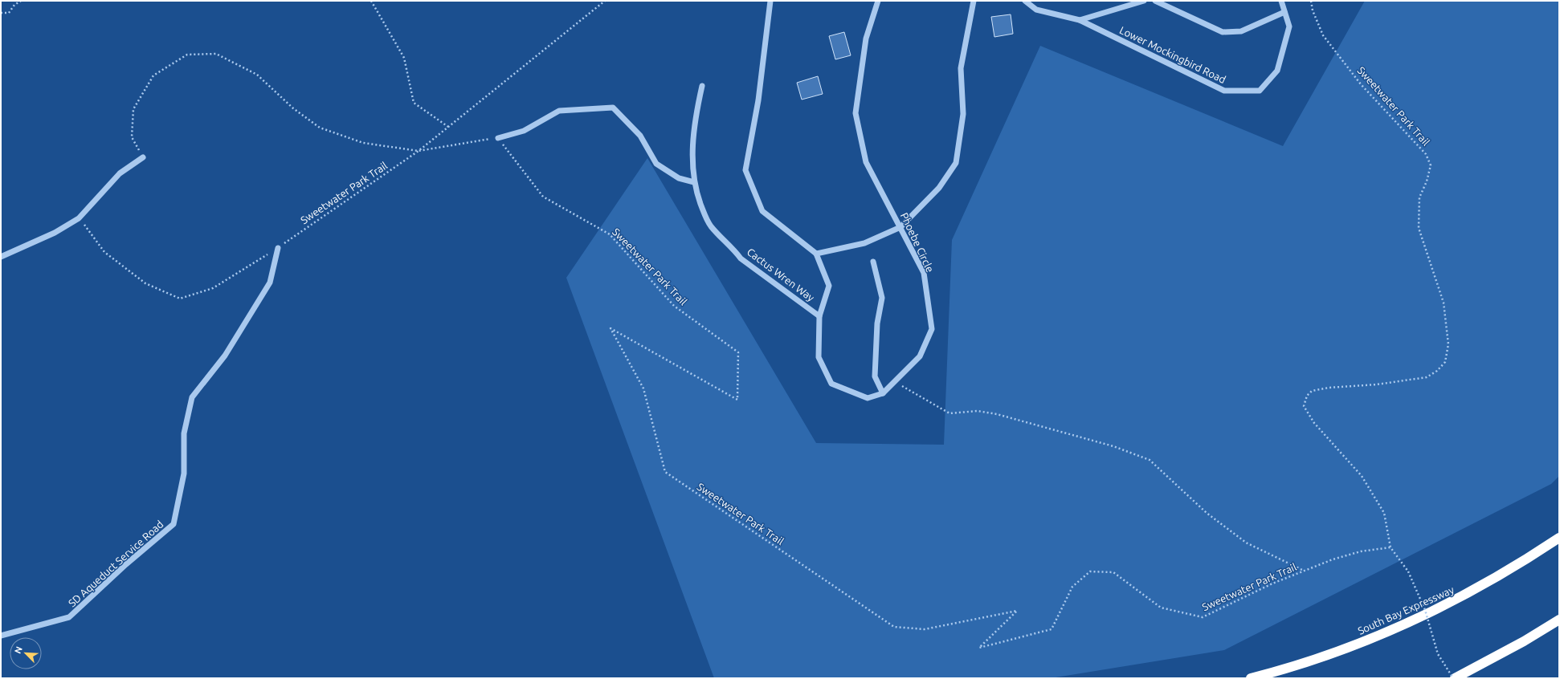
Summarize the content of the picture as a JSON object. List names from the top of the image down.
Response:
{
  "streets": {
    "highway": ["South Bay Expressway"],
    "lane": [
      "Lower Mockingbird Road",
      "Phoebe Circle",
      "Cactus Wren Way",
      "SD Aqueduct Service Road"
    ],
    "path": ["Sweetwater Park Trail"]
  },
  "crossings": [
    ["Sweetwater Park Trail", "SD Aqueduct Service Road"],
    ["Phoebe Circle", "Cactus Wren Way"]
  ],
  "north": "top left"
}
